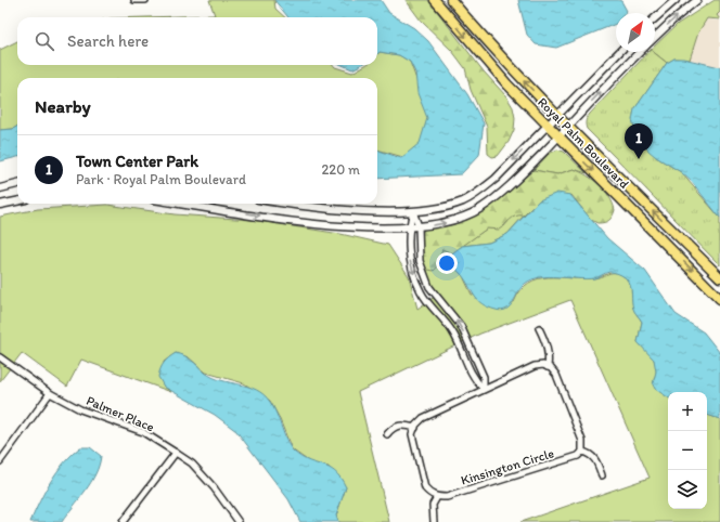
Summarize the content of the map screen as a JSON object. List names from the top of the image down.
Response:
{
  "streets": {
    "main road": ["Royal Palm Boulevard"],
    "street": ["Palmer Place", "Kinsington Circle"]
  },
  "north": "top right",
  "page": {
    "search": "Search here",
    "heading": "Nearby",
    "pins": "1",
    "list": [
      {
        "mark": "1",
        "name": "Town Center Park",
        "note": "Park · Royal Palm Boulevard",
        "value": "220 m"
      }
    ],
    "map_buttons": ["+", "−"]
  }
}
